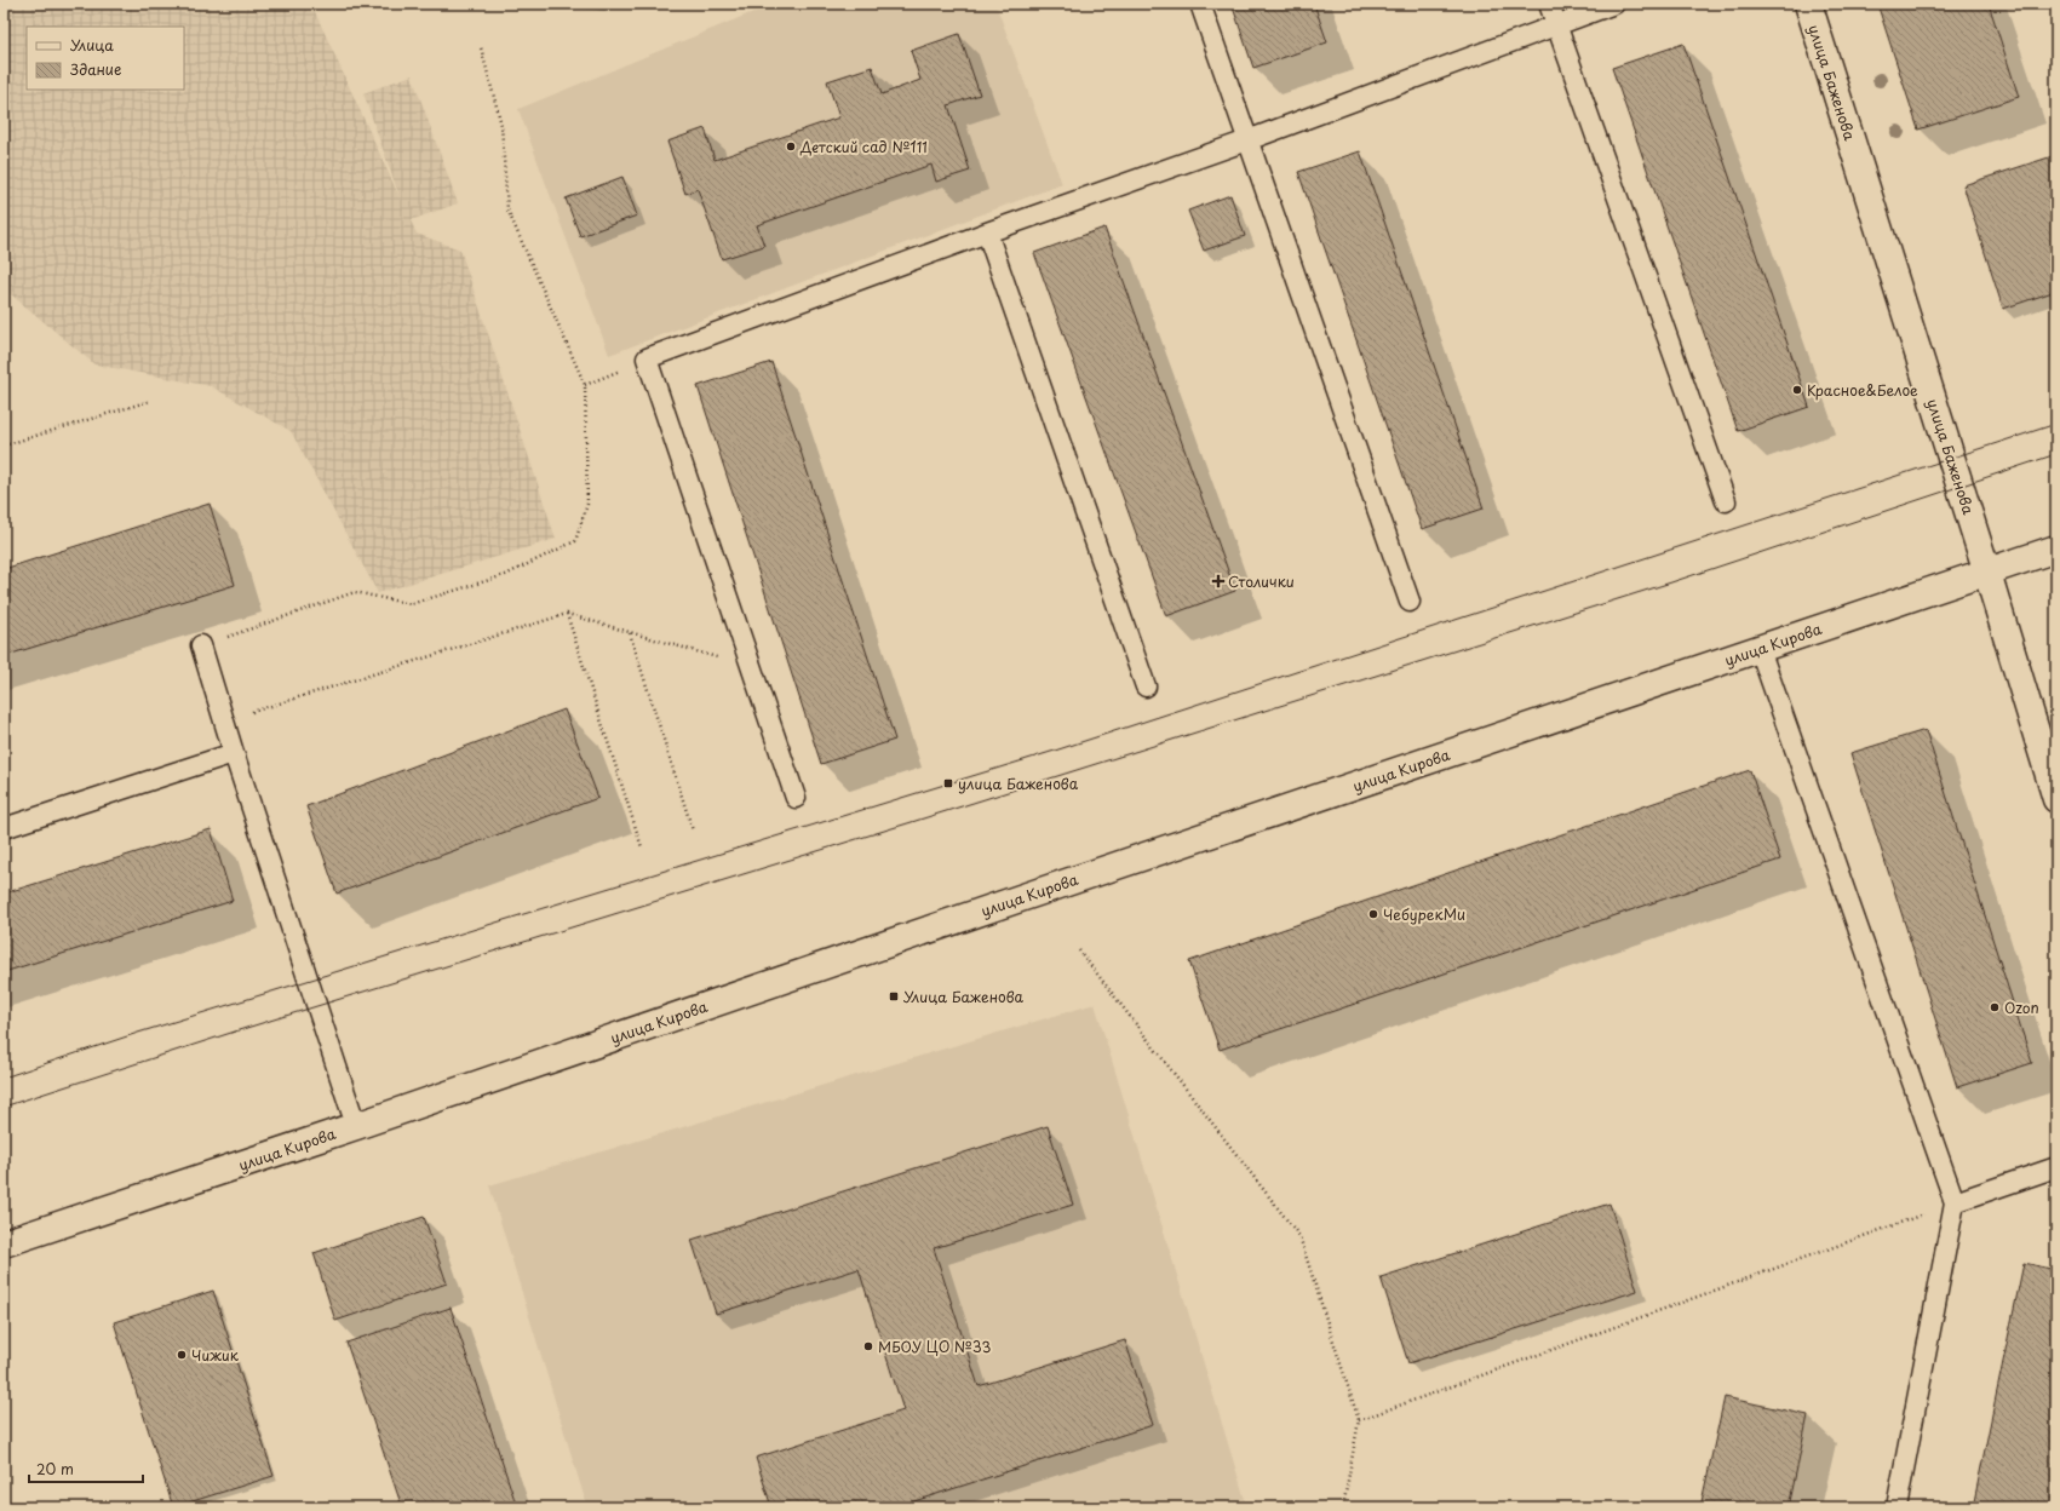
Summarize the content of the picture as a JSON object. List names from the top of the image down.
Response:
{
  "streets": {
    "street": ["улица Баженова", "улица Кирова"]
  },
  "crossings": [
    ["улица Баженова", "улица Кирова"]
  ],
  "places": {
    "other": [
      "Детский сад №111",
      "Красное&Белое",
      "ЧебурекМи",
      "Ozon",
      "МБОУ ЦО №33",
      "Чижик"
    ],
    "health": ["Столички"],
    "transit": ["улица Баженова", "Улица Баженова"]
  },
  "legend": ["Улица", "Здание"],
  "scale_bar": "20 m"
}
